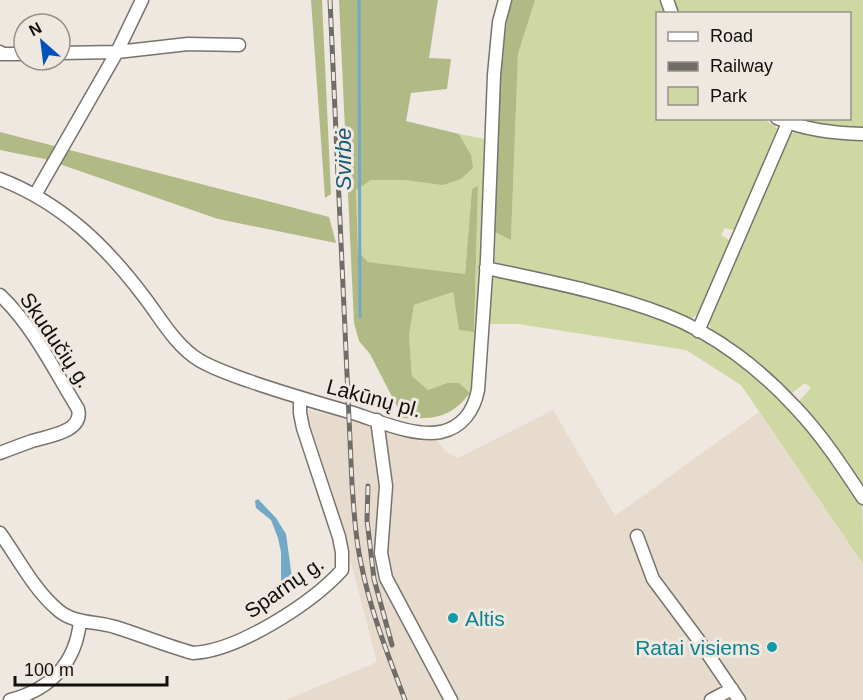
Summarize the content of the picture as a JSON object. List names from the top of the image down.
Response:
{
  "streets": {
    "street": ["Skudučių g.", "Lakūnų pl.", "Sparnų g."]
  },
  "crossings": [
    ["Lakūnų pl.", "Sparnų g."]
  ],
  "water": ["Svirbė"],
  "places": ["Altis", "Ratai visiems"],
  "legend": ["Road", "Railway", "Park"],
  "scale_bar": "100 m",
  "north": "top left"
}
